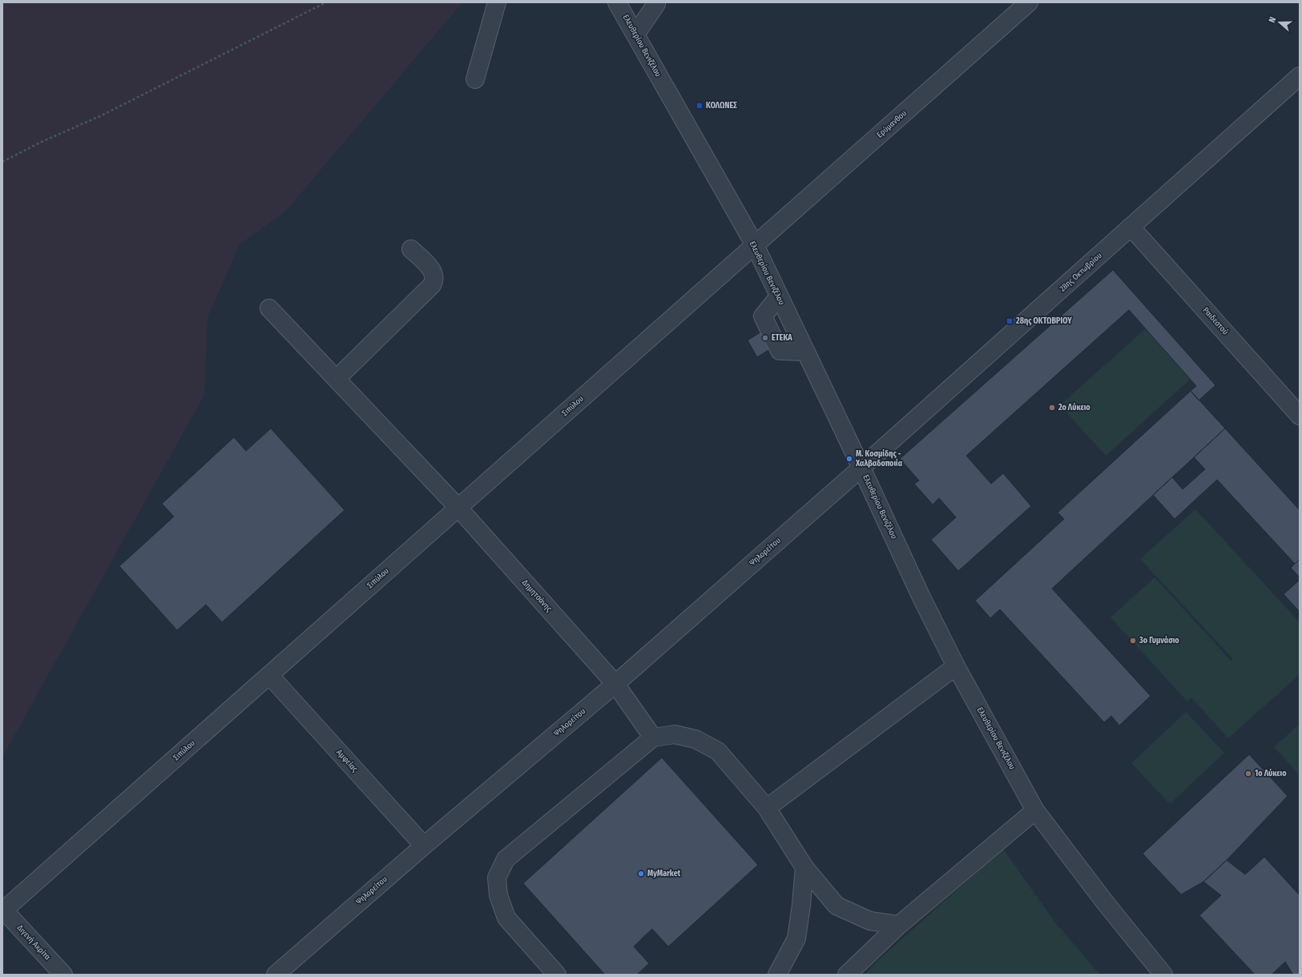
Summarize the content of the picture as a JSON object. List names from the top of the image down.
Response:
{
  "streets": {
    "street": [
      "Ελευθερίου Βενιζέλου",
      "Ερύμανθου",
      "28ης Οκτωβρίου",
      "Ραιδεστού",
      "Σιπύλου",
      "Ψηλορείτου",
      "Δημητσάνης",
      "Αμφείας",
      "Διγενή Ακρίτα"
    ]
  },
  "crossings": [
    ["Ελευθερίου Βενιζέλου", "Ερύμανθου"],
    ["Ελευθερίου Βενιζέλου", "28ης Οκτωβρίου"],
    ["Ελευθερίου Βενιζέλου", "Σιπύλου"],
    ["Ελευθερίου Βενιζέλου", "Ψηλορείτου"],
    ["Ερύμανθου", "Σιπύλου"],
    ["28ης Οκτωβρίου", "Ραιδεστού"],
    ["28ης Οκτωβρίου", "Ψηλορείτου"],
    ["Σιπύλου", "Δημητσάνης"],
    ["Σιπύλου", "Αμφείας"],
    ["Σιπύλου", "Διγενή Ακρίτα"],
    ["Ψηλορείτου", "Δημητσάνης"],
    ["Ψηλορείτου", "Αμφείας"]
  ],
  "places": {
    "transit": ["ΚΟΛΩΝΕΣ", "28ης ΟΚΤΩΒΡΙΟΥ"],
    "other": [
      "ΕΤΕΚΑ",
      "2ο Λύκειο",
      "Μ. Κοσμίδης - Χαλβαδοποιία",
      "3ο Γυμνάσιο",
      "1ο Λύκειο",
      "MyMarket"
    ]
  },
  "north": "left"
}
